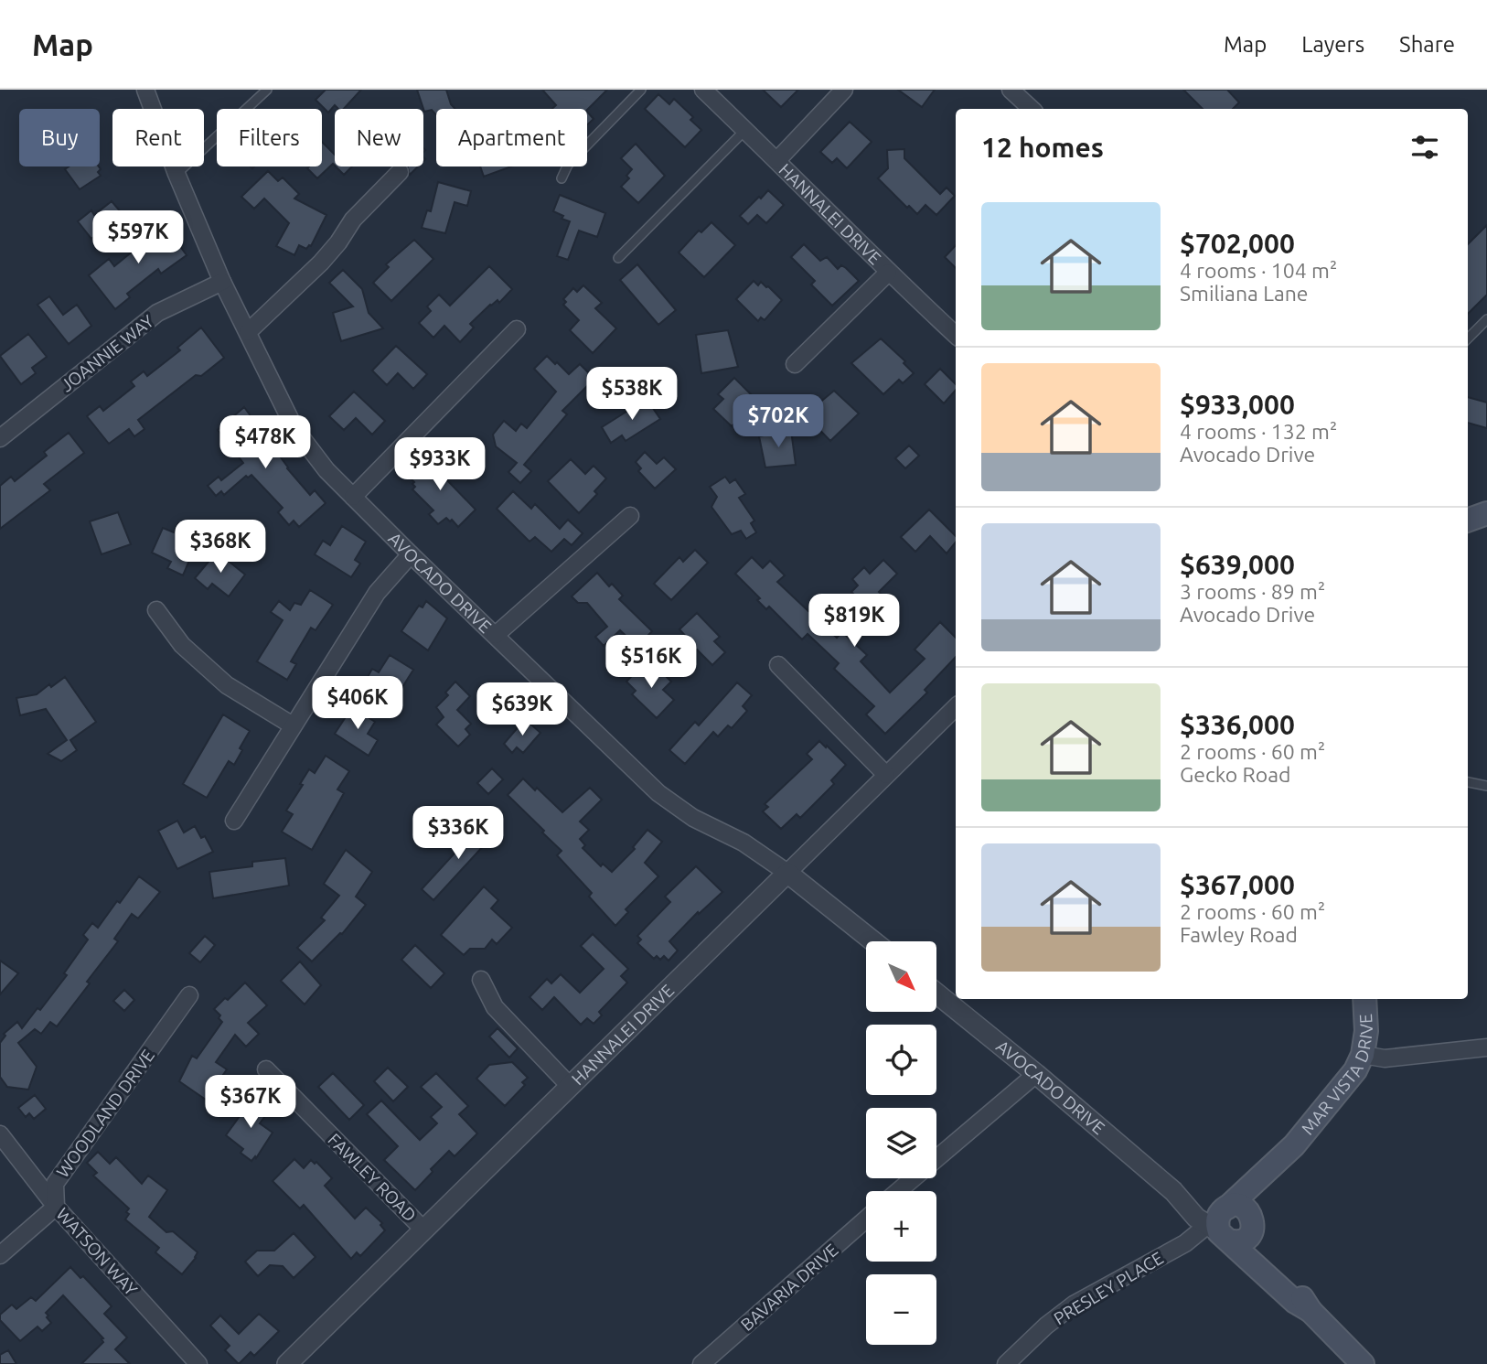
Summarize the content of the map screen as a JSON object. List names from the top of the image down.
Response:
{
  "streets": {
    "main road": ["MAR VISTA DRIVE"],
    "street": [
      "HANNALEI DRIVE",
      "JOANNIE WAY",
      "AVOCADO DRIVE",
      "WOODLAND DRIVE",
      "FAWLEY ROAD",
      "WATSON WAY",
      "BAVARIA DRIVE",
      "PRESLEY PLACE"
    ]
  },
  "crossings": [
    ["HANNALEI DRIVE", "AVOCADO DRIVE"],
    ["HANNALEI DRIVE", "FAWLEY ROAD"],
    ["JOANNIE WAY", "AVOCADO DRIVE"],
    ["AVOCADO DRIVE", "MAR VISTA DRIVE"],
    ["AVOCADO DRIVE", "PRESLEY PLACE"],
    ["MAR VISTA DRIVE", "PRESLEY PLACE"],
    ["WOODLAND DRIVE", "WATSON WAY"]
  ],
  "north": "bottom right",
  "page": {
    "header": "Map",
    "nav": ["Map", "Layers", "Share"],
    "chip": [
      "Buy",
      "Rent",
      "Filters",
      "New",
      "Apartment"
    ],
    "heading": "12 homes",
    "list": [
      {
        "name": "$702,000",
        "note": "4 rooms · 104 m² · Smiliana Lane"
      },
      {
        "name": "$933,000",
        "note": "4 rooms · 132 m² · Avocado Drive"
      },
      {
        "name": "$639,000",
        "note": "3 rooms · 89 m² · Avocado Drive"
      },
      {
        "name": "$336,000",
        "note": "2 rooms · 60 m² · Gecko Road"
      },
      {
        "name": "$367,000",
        "note": "2 rooms · 60 m² · Fawley Road"
      }
    ],
    "price": [
      "$597K",
      "$538K",
      "$702K",
      "$478K",
      "$933K",
      "$368K",
      "$819K",
      "$516K",
      "$406K",
      "$639K",
      "$336K",
      "$367K"
    ],
    "map_buttons": ["+", "−"]
  }
}
